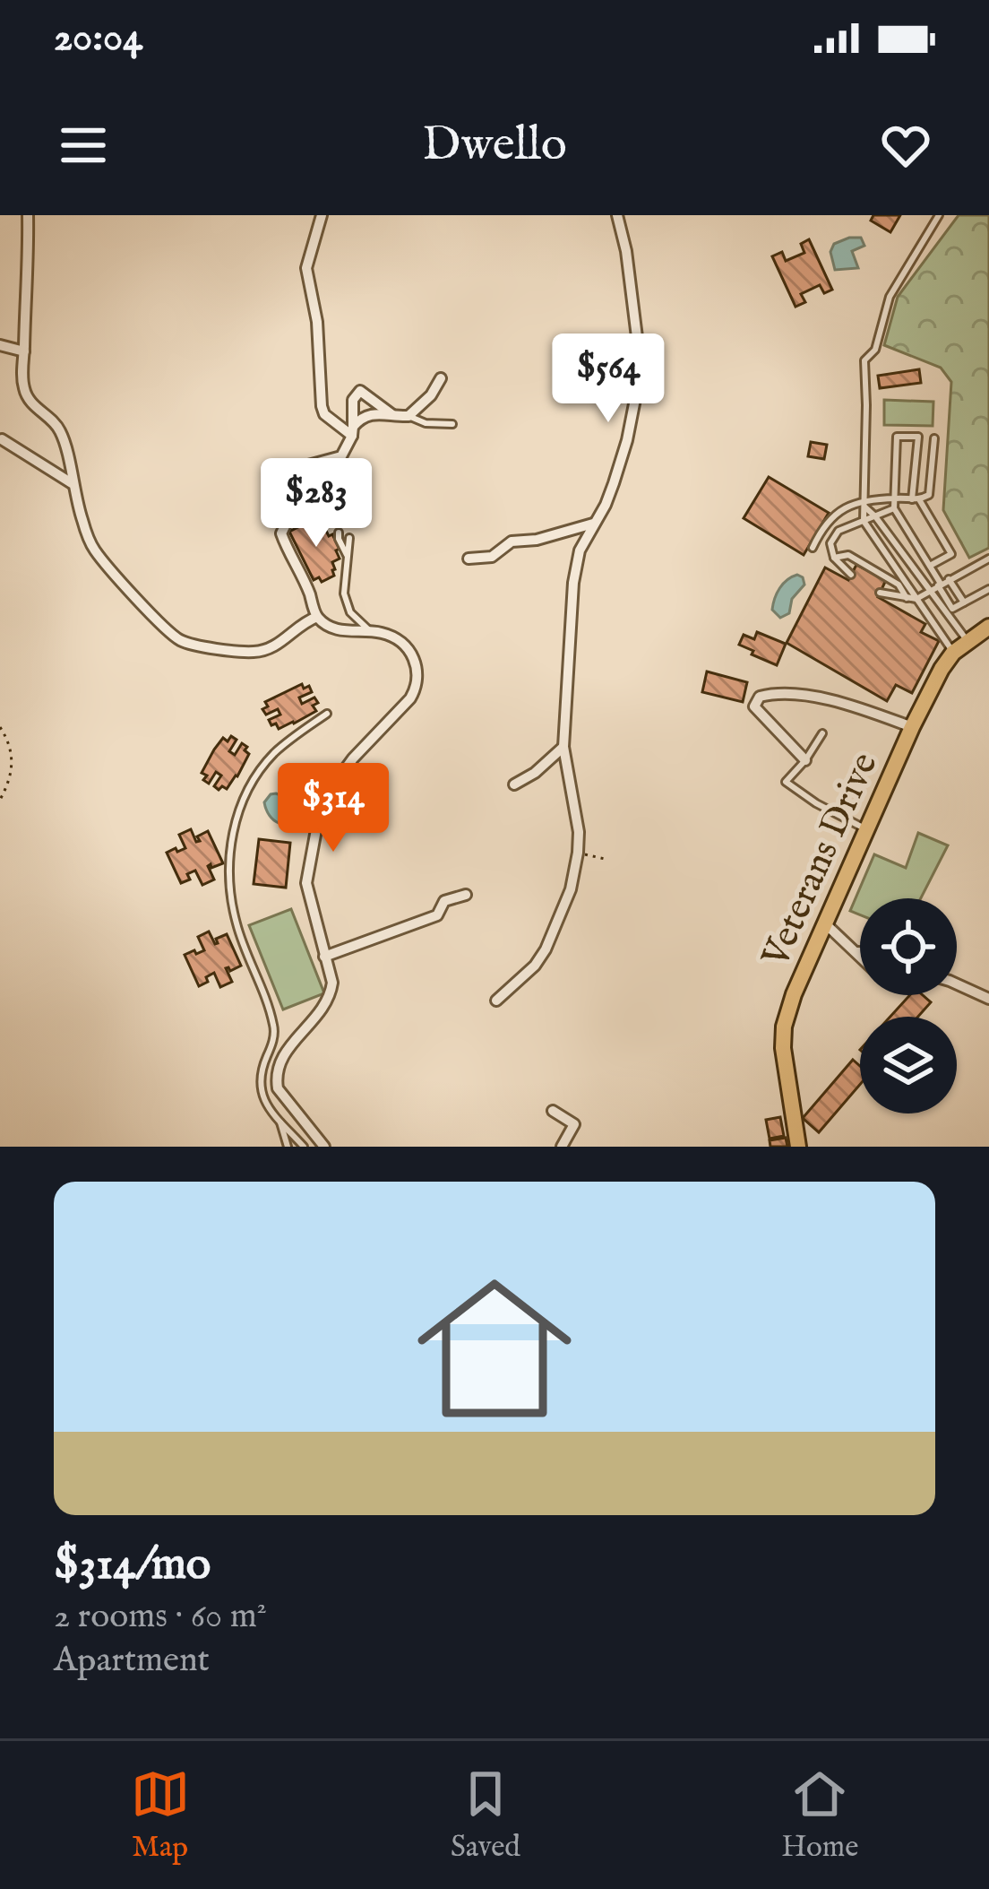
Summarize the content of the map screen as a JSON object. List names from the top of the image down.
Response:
{
  "streets": {
    "main road": ["Veterans Drive"]
  },
  "page": {
    "status": "20:04",
    "header": "Dwello",
    "price": ["$564", "$283", "$314"],
    "list": [
      {
        "name": "$314/mo",
        "note": "2 rooms · 60 m² · Apartment"
      }
    ],
    "tabs": ["Map", "Saved", "Home"]
  }
}
